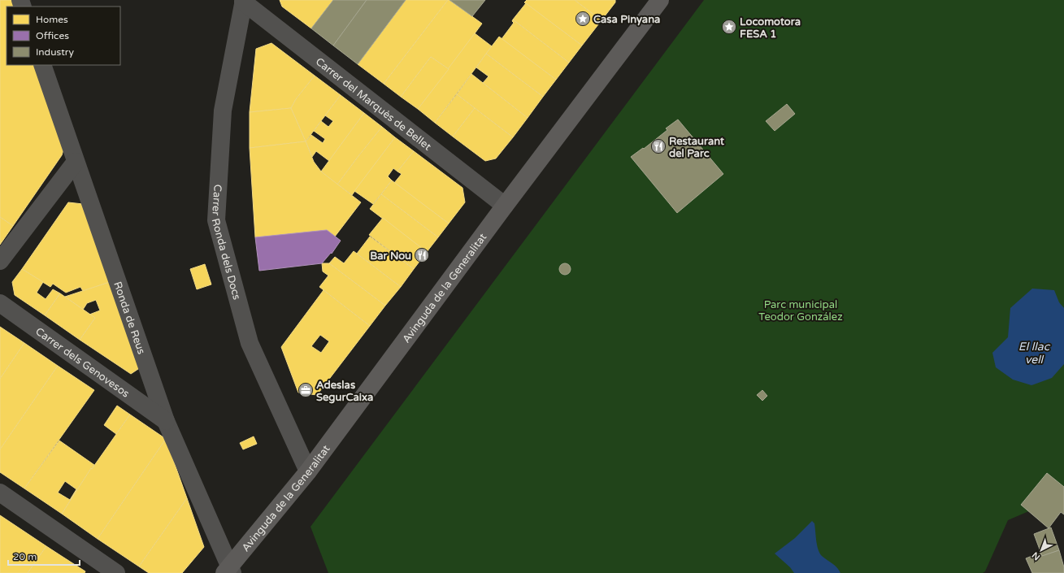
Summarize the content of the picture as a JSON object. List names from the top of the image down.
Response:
{
  "streets": {
    "street": [
      "Carrer del Marquès de Bellet",
      "Carrer Ronda dels Docs",
      "Avinguda de la Generalitat",
      "Ronda de Reus",
      "Carrer dels Genovesos"
    ]
  },
  "crossings": [
    ["Carrer del Marquès de Bellet", "Carrer Ronda dels Docs"],
    ["Carrer del Marquès de Bellet", "Avinguda de la Generalitat"],
    ["Carrer Ronda dels Docs", "Avinguda de la Generalitat"],
    ["Avinguda de la Generalitat", "Ronda de Reus"],
    ["Ronda de Reus", "Carrer dels Genovesos"]
  ],
  "water": ["El llac vell"],
  "parks": ["Parc municipal Teodor González"],
  "places": {
    "place": ["Casa Pinyana", "Locomotora FESA 1"],
    "restaurant": ["Restaurant del Parc", "Bar Nou"],
    "office": ["Adeslas SegurCaixa"]
  },
  "legend": ["Homes", "Offices", "Industry"],
  "scale_bar": "20 m",
  "north": "bottom left"
}
